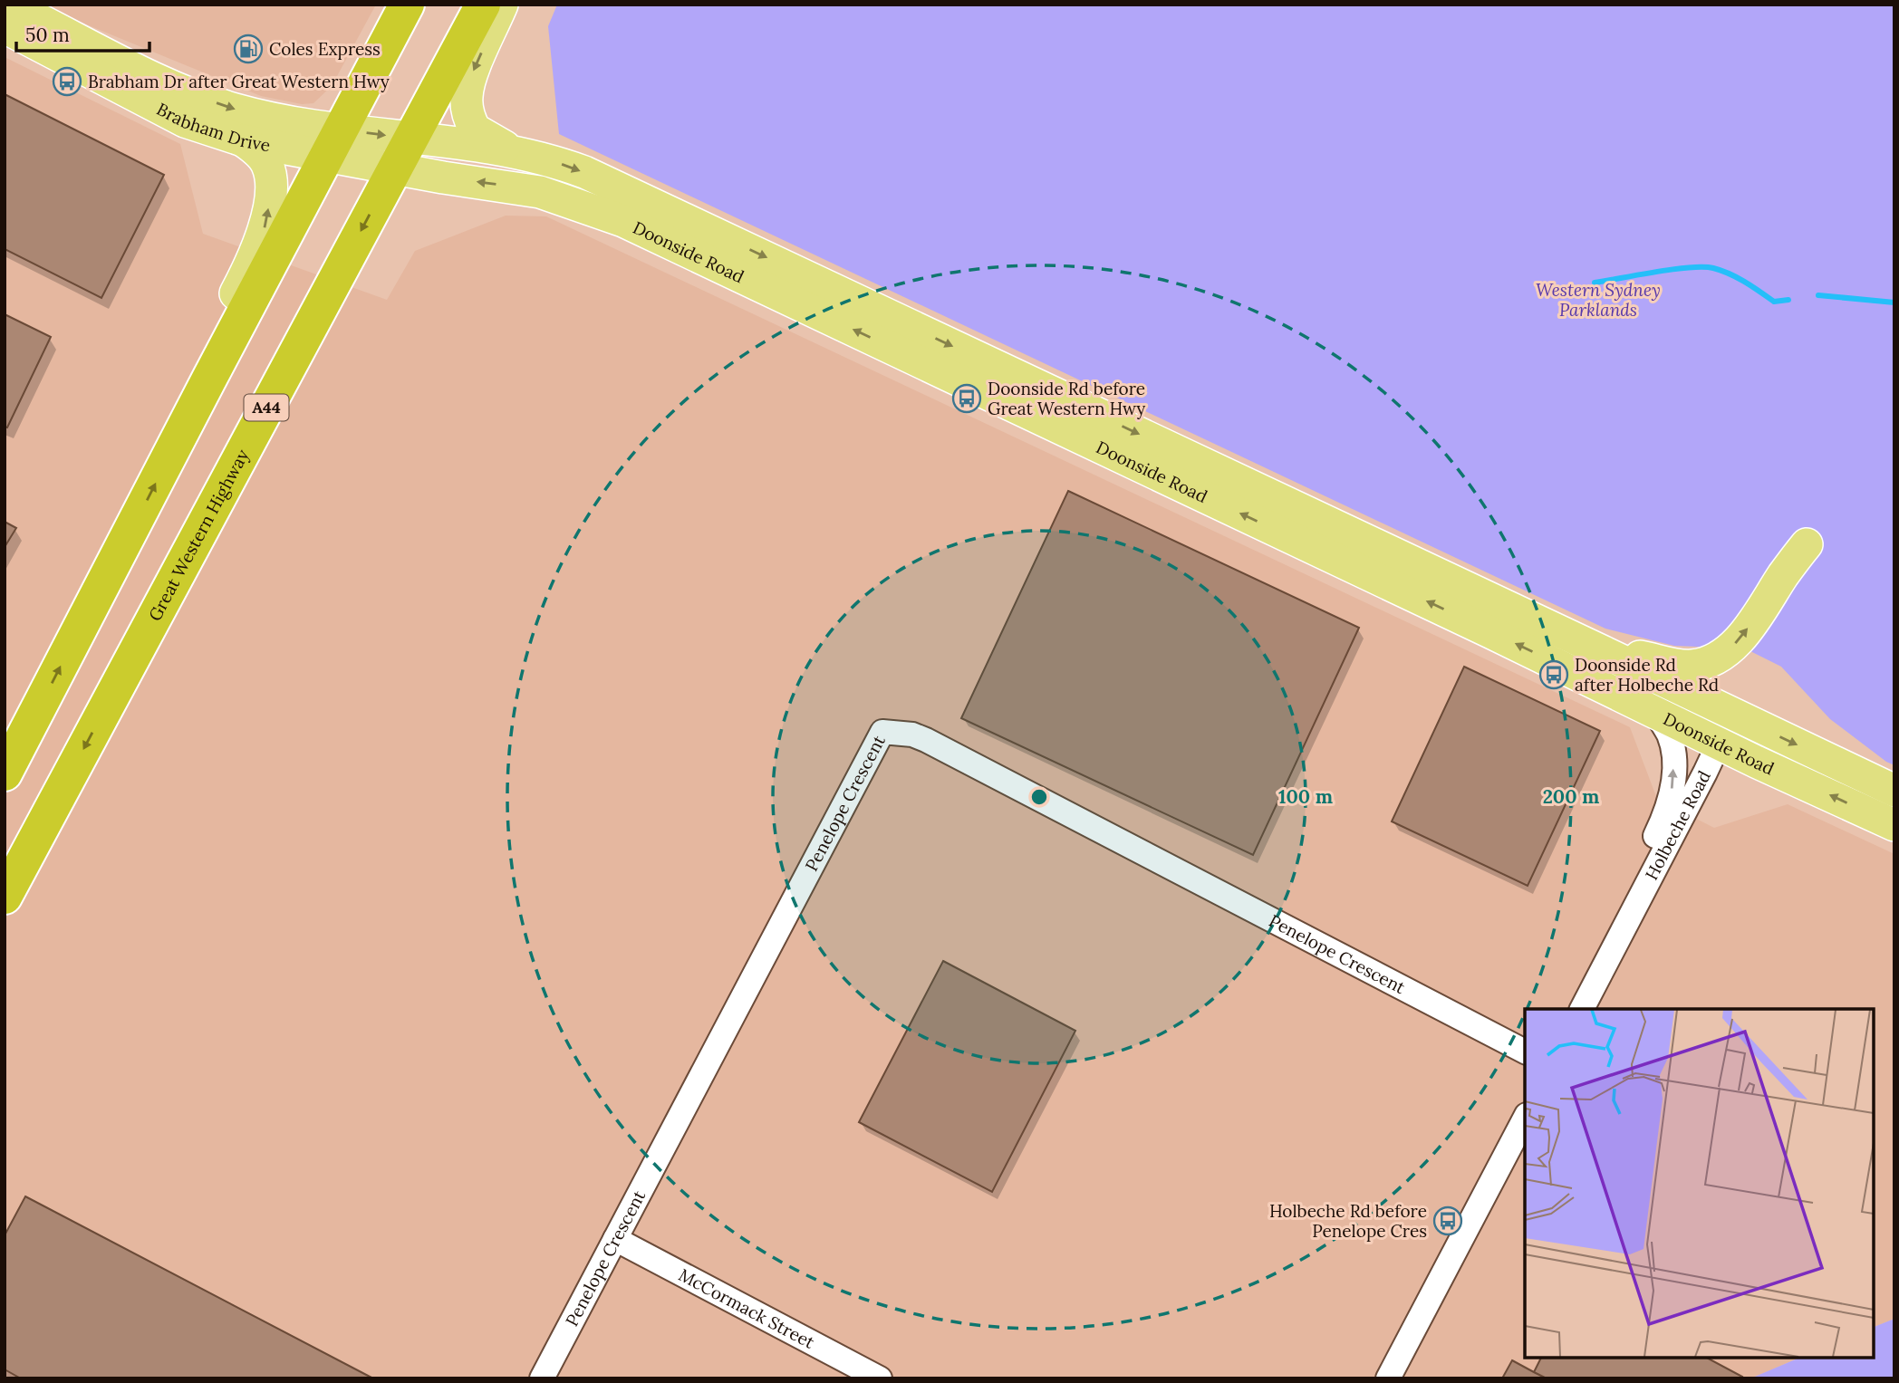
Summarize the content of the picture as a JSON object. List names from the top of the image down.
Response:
{
  "streets": {
    "highway": ["A44", "Great Western Highway"],
    "main road": ["Brabham Drive", "Doonside Road"],
    "street": ["Penelope Crescent", "Holbeche Road", "McCormack Street"]
  },
  "crossings": [
    ["Brabham Drive", "Doonside Road"],
    ["Doonside Road", "Great Western Highway"],
    ["Doonside Road", "Holbeche Road"],
    ["Penelope Crescent", "McCormack Street"]
  ],
  "parks": ["Western Sydney Parklands"],
  "places": {
    "fuel station": ["Coles Express"],
    "bus stop": [
      "Brabham Dr after Great Western Hwy",
      "Doonside Rd before Great Western Hwy",
      "Doonside Rd after Holbeche Rd",
      "Holbeche Rd before Penelope Cres"
    ]
  },
  "scale_bar": "50 m",
  "rings": ["100 m", "200 m"]
}
